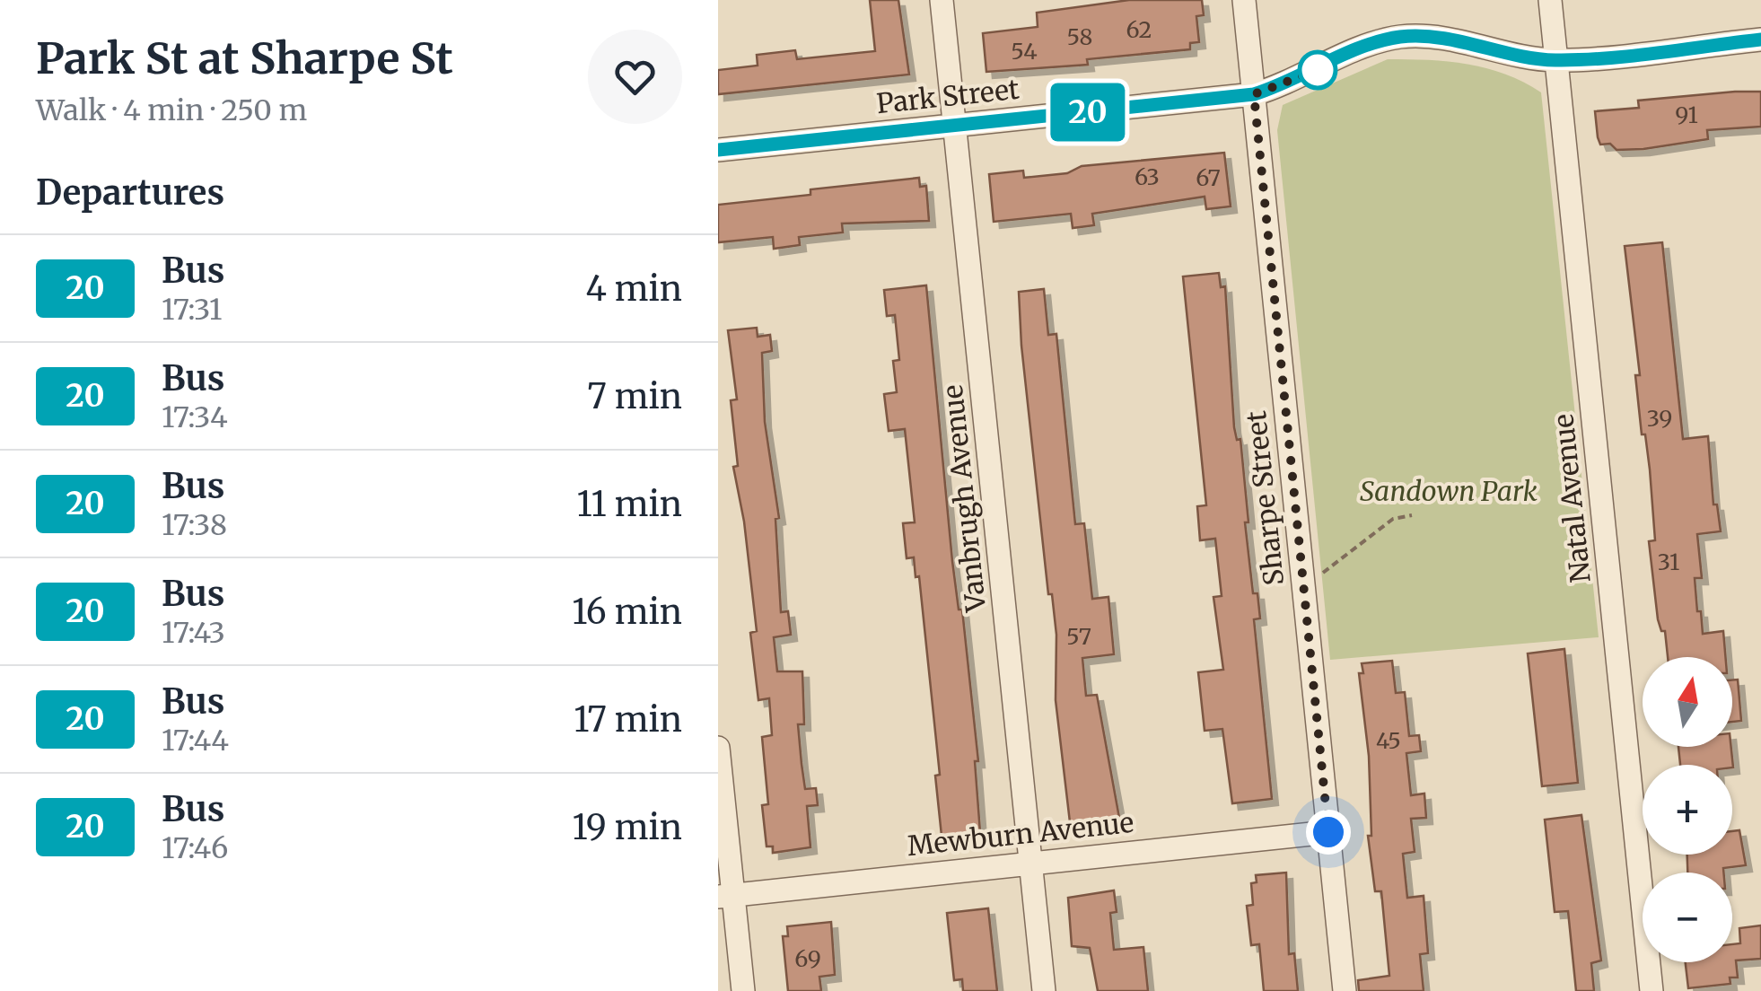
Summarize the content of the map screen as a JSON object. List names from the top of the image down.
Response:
{
  "streets": {
    "street": [
      "Park Street",
      "Vanbrugh Avenue",
      "Sharpe Street",
      "Natal Avenue",
      "Mewburn Avenue"
    ]
  },
  "crossings": [
    ["Park Street", "Vanbrugh Avenue"],
    ["Park Street", "Sharpe Street"],
    ["Park Street", "Natal Avenue"],
    ["Vanbrugh Avenue", "Mewburn Avenue"],
    ["Sharpe Street", "Mewburn Avenue"]
  ],
  "parks": ["Sandown Park"],
  "lines": ["bus line 20"],
  "house_numbers": [
    "62",
    "58",
    "54",
    "91",
    "63",
    "67",
    "39",
    "31",
    "57",
    "45",
    "69"
  ],
  "north": "top",
  "page": {
    "heading": [
      ["Park St at Sharpe St", "Walk · 4 min · 250 m"],
      "Departures"
    ],
    "on_map": "20",
    "list": [
      {
        "mark": "20",
        "name": "Bus",
        "note": "17:31",
        "value": "4 min"
      },
      {
        "mark": "20",
        "name": "Bus",
        "note": "17:34",
        "value": "7 min"
      },
      {
        "mark": "20",
        "name": "Bus",
        "note": "17:38",
        "value": "11 min"
      },
      {
        "mark": "20",
        "name": "Bus",
        "note": "17:43",
        "value": "16 min"
      },
      {
        "mark": "20",
        "name": "Bus",
        "note": "17:44",
        "value": "17 min"
      },
      {
        "mark": "20",
        "name": "Bus",
        "note": "17:46",
        "value": "19 min"
      }
    ],
    "map_buttons": ["+", "−"]
  }
}
